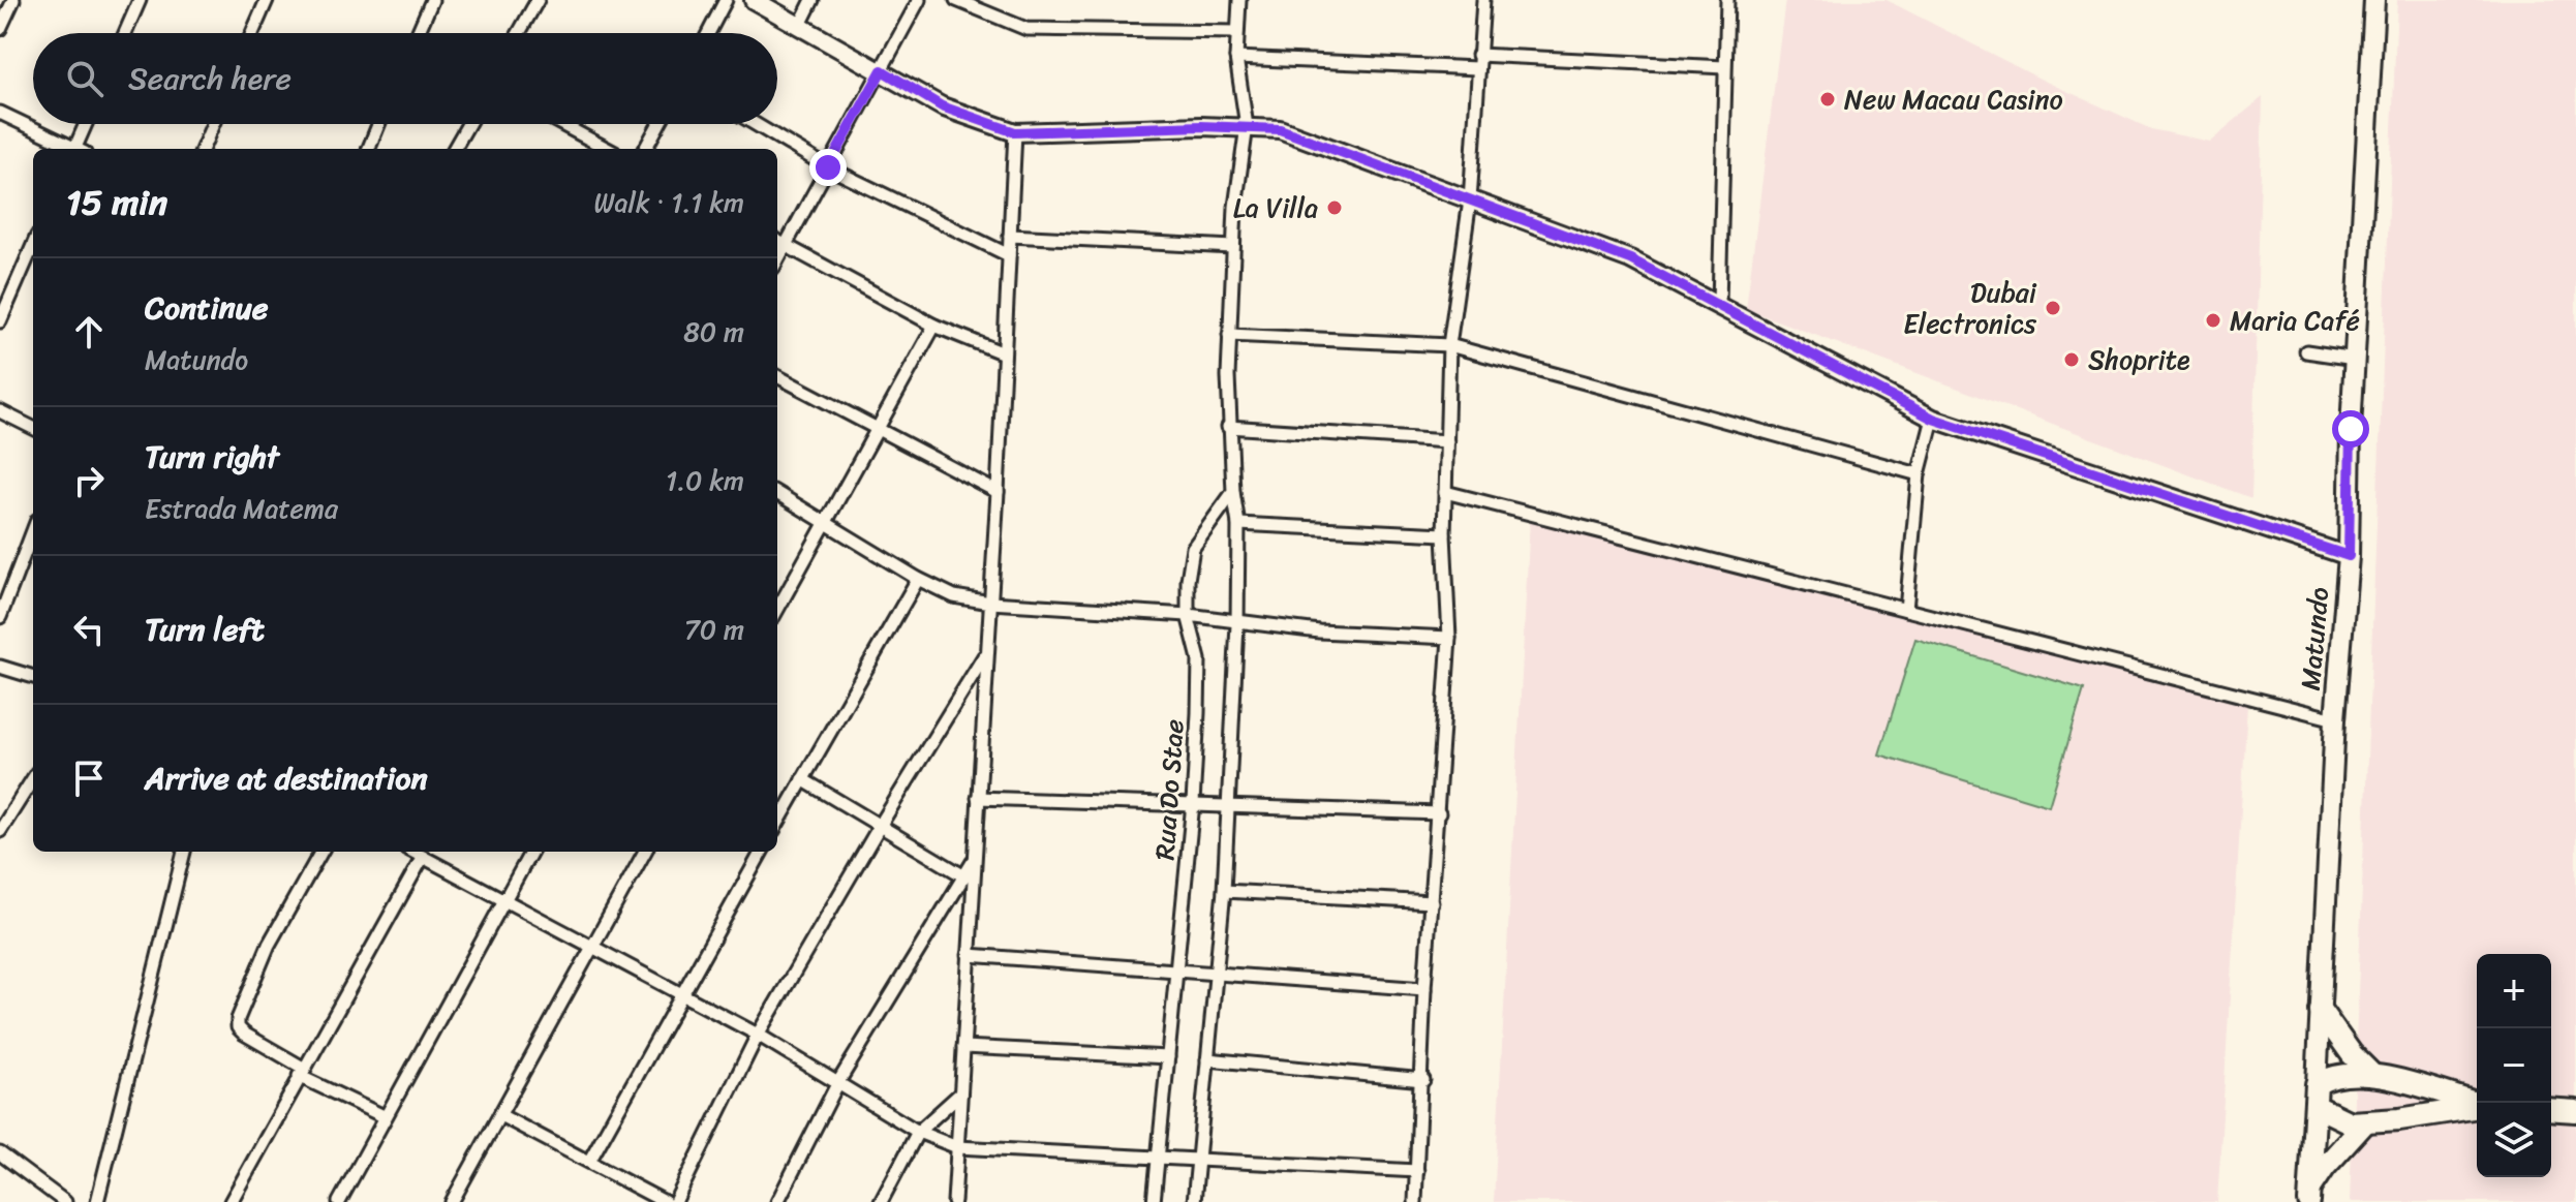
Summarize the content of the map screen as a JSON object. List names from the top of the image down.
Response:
{
  "streets": {
    "main road": ["Matundo"],
    "street": ["Rua Do Stae"]
  },
  "places": [
    "New Macau Casino",
    "La Villa",
    "Dubai Electronics",
    "Maria Café",
    "Shoprite"
  ],
  "page": {
    "search": "Search here",
    "heading": ["15 min", "Walk · 1.1 km"],
    "list": [
      ["Continue", "Matundo", "80 m"],
      ["Turn right", "Estrada Matema", "1.0 km"],
      ["Turn left", "70 m"],
      "Arrive at destination"
    ],
    "map_buttons": ["+", "−"]
  }
}
